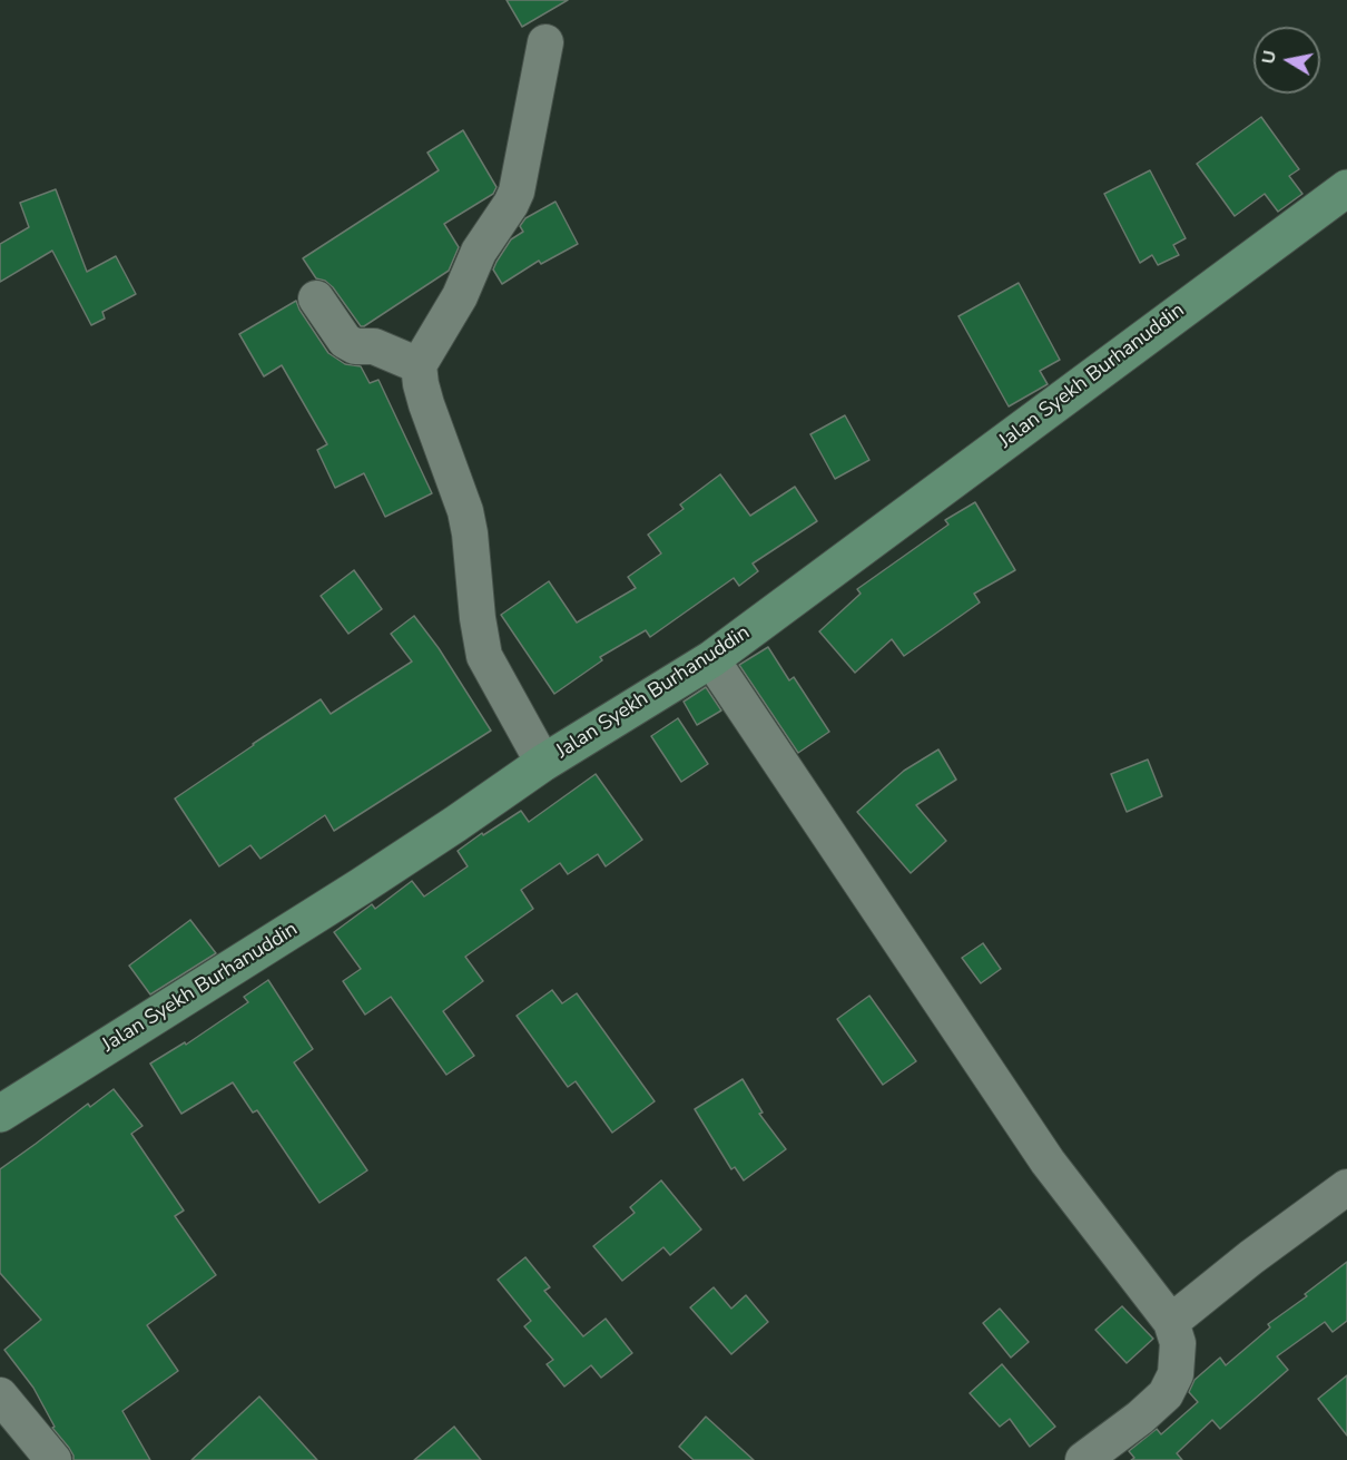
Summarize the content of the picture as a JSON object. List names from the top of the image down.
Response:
{
  "streets": {
    "main road": ["Jalan Syekh Burhanuddin"]
  },
  "north": "left"
}
